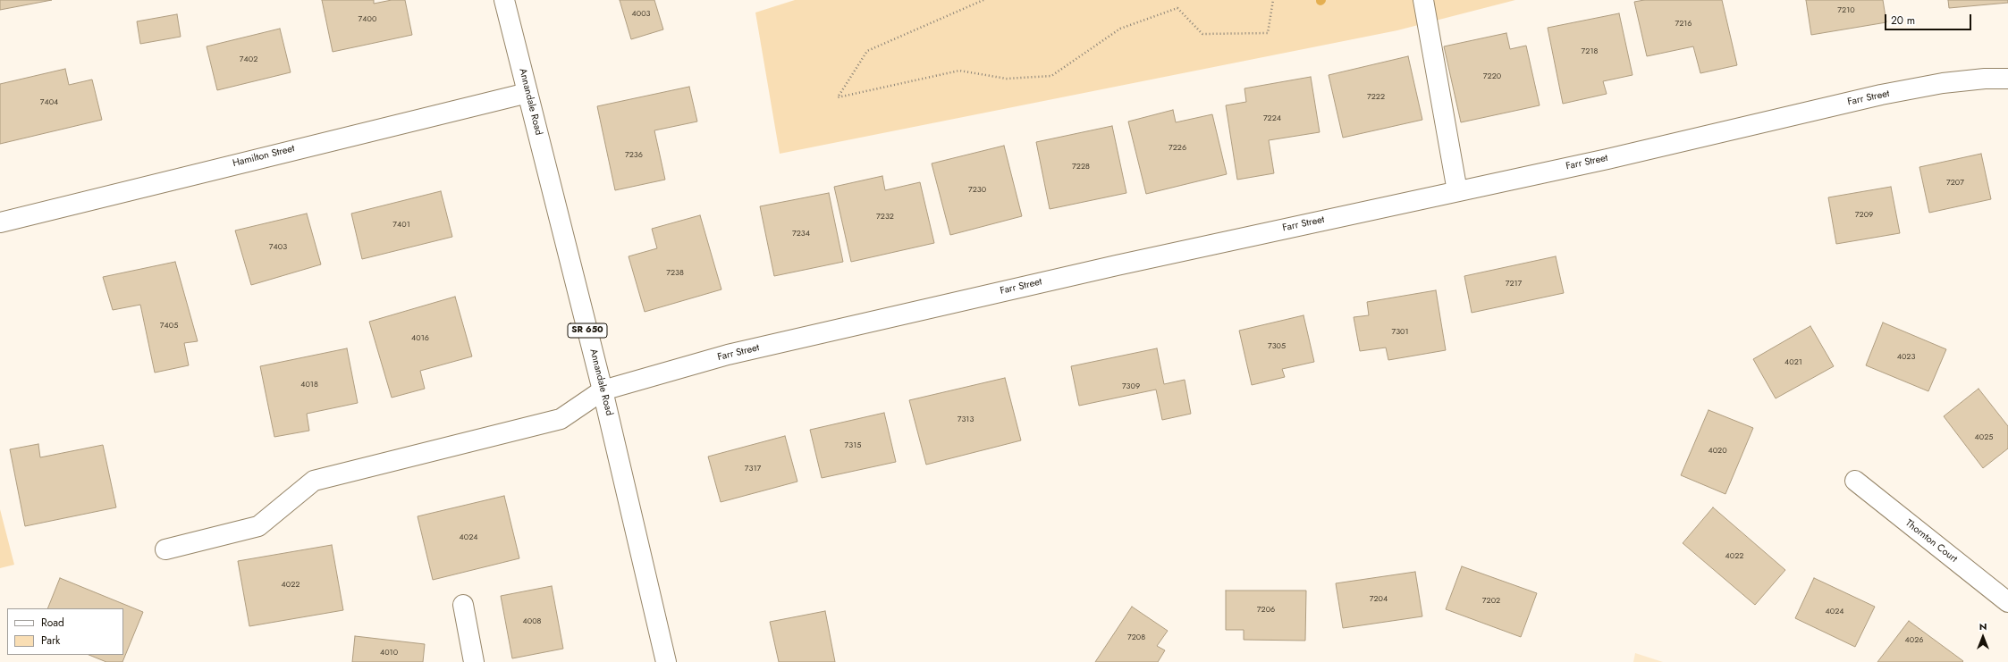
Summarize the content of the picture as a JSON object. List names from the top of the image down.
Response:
{
  "streets": {
    "street": [
      "Farr Street",
      "Annandale Road",
      "Hamilton Street",
      "SR 650",
      "Thornton Court"
    ]
  },
  "crossings": [
    ["Farr Street", "Annandale Road"],
    ["Annandale Road", "Hamilton Street"]
  ],
  "house_numbers": [
    "7210",
    "4003",
    "7400",
    "7216",
    "7218",
    "7402",
    "7220",
    "7222",
    "7404",
    "7224",
    "7226",
    "7236",
    "7228",
    "7207",
    "7230",
    "7209",
    "7232",
    "7401",
    "7234",
    "7403",
    "7238",
    "7217",
    "7405",
    "7301",
    "4016",
    "7305",
    "4023",
    "4021",
    "4018",
    "7309",
    "7313",
    "4025",
    "7315",
    "4020",
    "7317",
    "4024",
    "4022",
    "4022",
    "7204",
    "7202",
    "7206",
    "4024",
    "4008",
    "7208",
    "4026",
    "4010"
  ],
  "legend": ["Road", "Park"],
  "scale_bar": "20 m",
  "north": "top"
}
